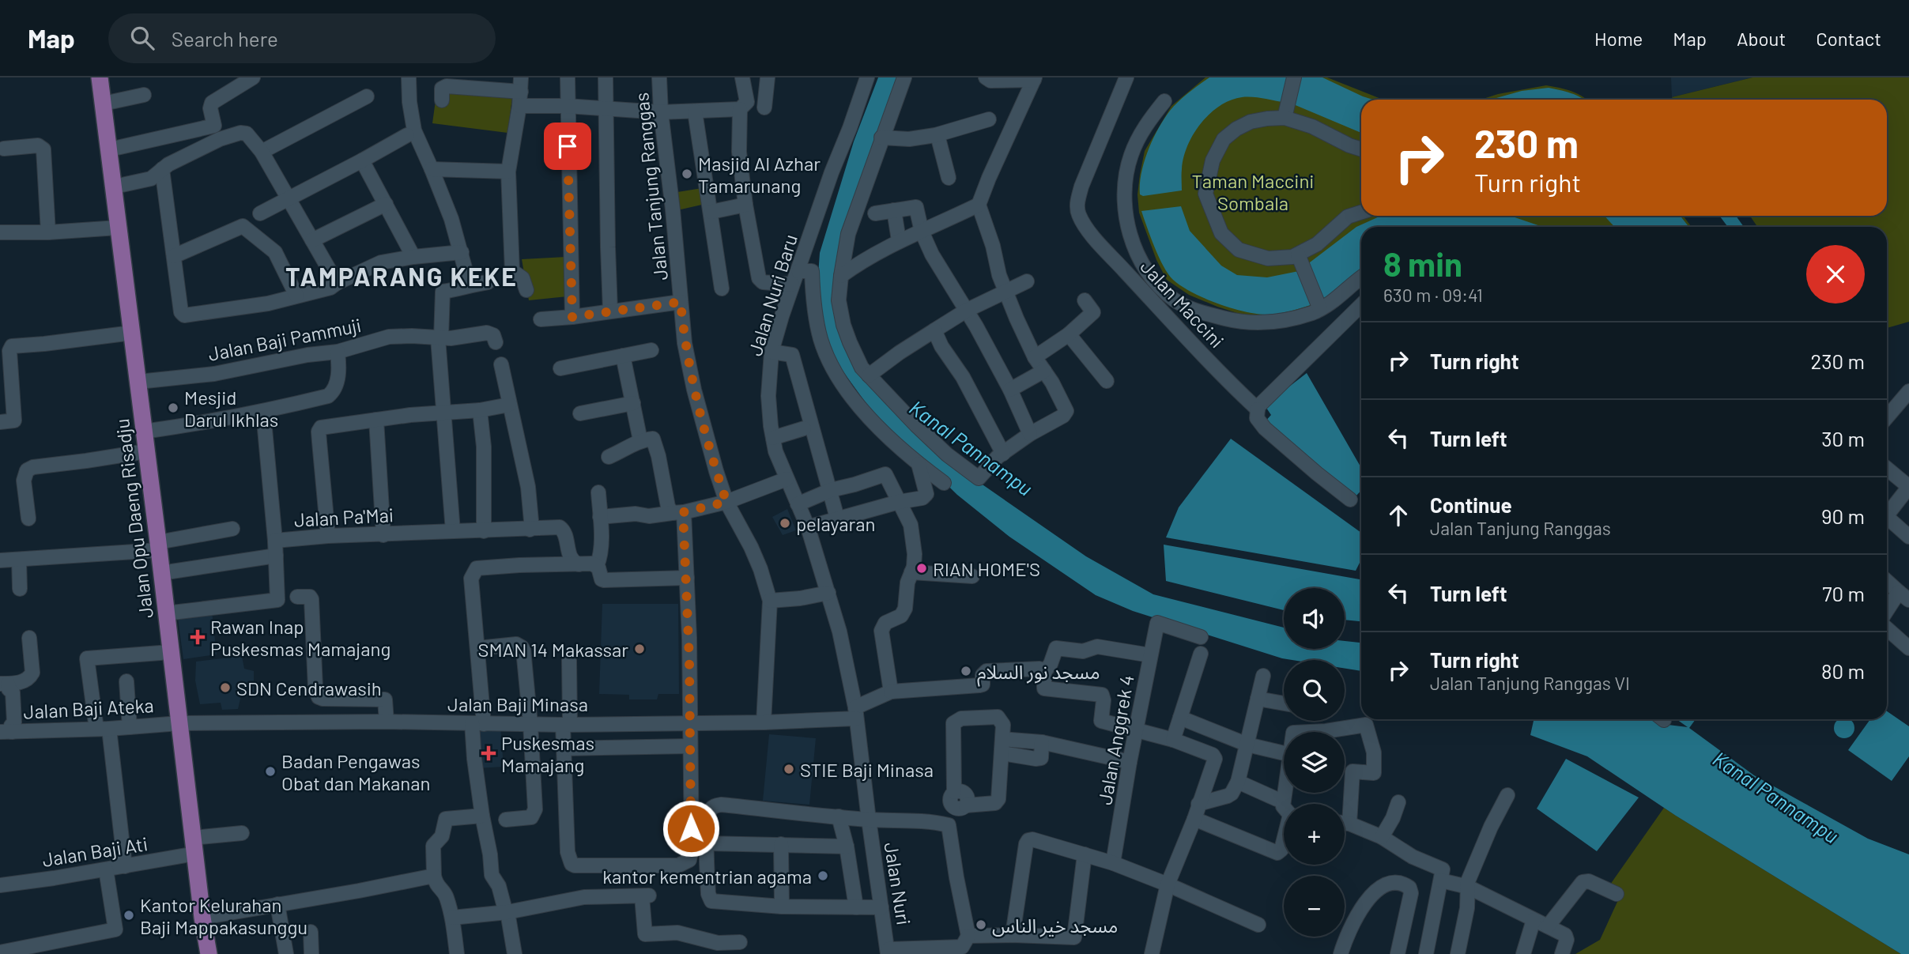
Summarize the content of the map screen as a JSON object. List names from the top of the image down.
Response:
{
  "streets": {
    "main road": ["Jalan Opu Daeng Risadju"],
    "street": [
      "Jalan Tanjung Ranggas",
      "Jalan Nuri Baru",
      "Jalan Maccini",
      "Jalan Baji Pammuji",
      "Jalan Pa'Mai",
      "Jalan Baji Minasa",
      "Jalan Baji Ateka",
      "Jalan Anggrek 4",
      "Jalan Baji Ati",
      "Jalan Nuri"
    ]
  },
  "crossings": [
    ["Jalan Tanjung Ranggas", "Jalan Baji Minasa"],
    ["Jalan Nuri Baru", "Jalan Baji Minasa"],
    ["Jalan Nuri Baru", "Jalan Nuri"],
    ["Jalan Baji Pammuji", "Jalan Opu Daeng Risadju"],
    ["Jalan Pa'Mai", "Jalan Opu Daeng Risadju"],
    ["Jalan Opu Daeng Risadju", "Jalan Baji Minasa"],
    ["Jalan Opu Daeng Risadju", "Jalan Baji Ateka"],
    ["Jalan Opu Daeng Risadju", "Jalan Baji Ati"],
    ["Jalan Baji Minasa", "Jalan Baji Ateka"],
    ["Jalan Baji Minasa", "Jalan Nuri"]
  ],
  "districts": ["TAMPARANG KEKE"],
  "water": ["Kanal Pannampu"],
  "parks": ["Taman Maccini Sombala"],
  "places": {
    "other": [
      "Masjid Al Azhar Tamarunang",
      "Mesjid Darul Ikhlas",
      "pelayaran",
      "RIAN HOME'S",
      "SMAN 14 Makassar",
      "مسجد نور السلام",
      "SDN Cendrawasih",
      "STIE Baji Minasa",
      "Badan Pengawas Obat dan Makanan",
      "kantor kementrian agama",
      "Kantor Kelurahan Baji Mappakasunggu",
      "مسجد خير الناس"
    ],
    "health": ["Rawan Inap Puskesmas Mamajang", "Puskesmas Mamajang"]
  },
  "page": {
    "header": "Map",
    "search": "Search here",
    "nav": [
      "Home",
      "Map",
      "About",
      "Contact"
    ],
    "turn": ["230 m", "Turn right"],
    "heading": ["8 min", "630 m · 09:41"],
    "list": [
      {
        "name": "Turn right",
        "value": "230 m"
      },
      {
        "name": "Turn left",
        "value": "30 m"
      },
      {
        "name": "Continue",
        "note": "Jalan Tanjung Ranggas",
        "value": "90 m"
      },
      {
        "name": "Turn left",
        "value": "70 m"
      },
      {
        "name": "Turn right",
        "note": "Jalan Tanjung Ranggas VI",
        "value": "80 m"
      }
    ],
    "map_buttons": ["+", "−"]
  }
}
